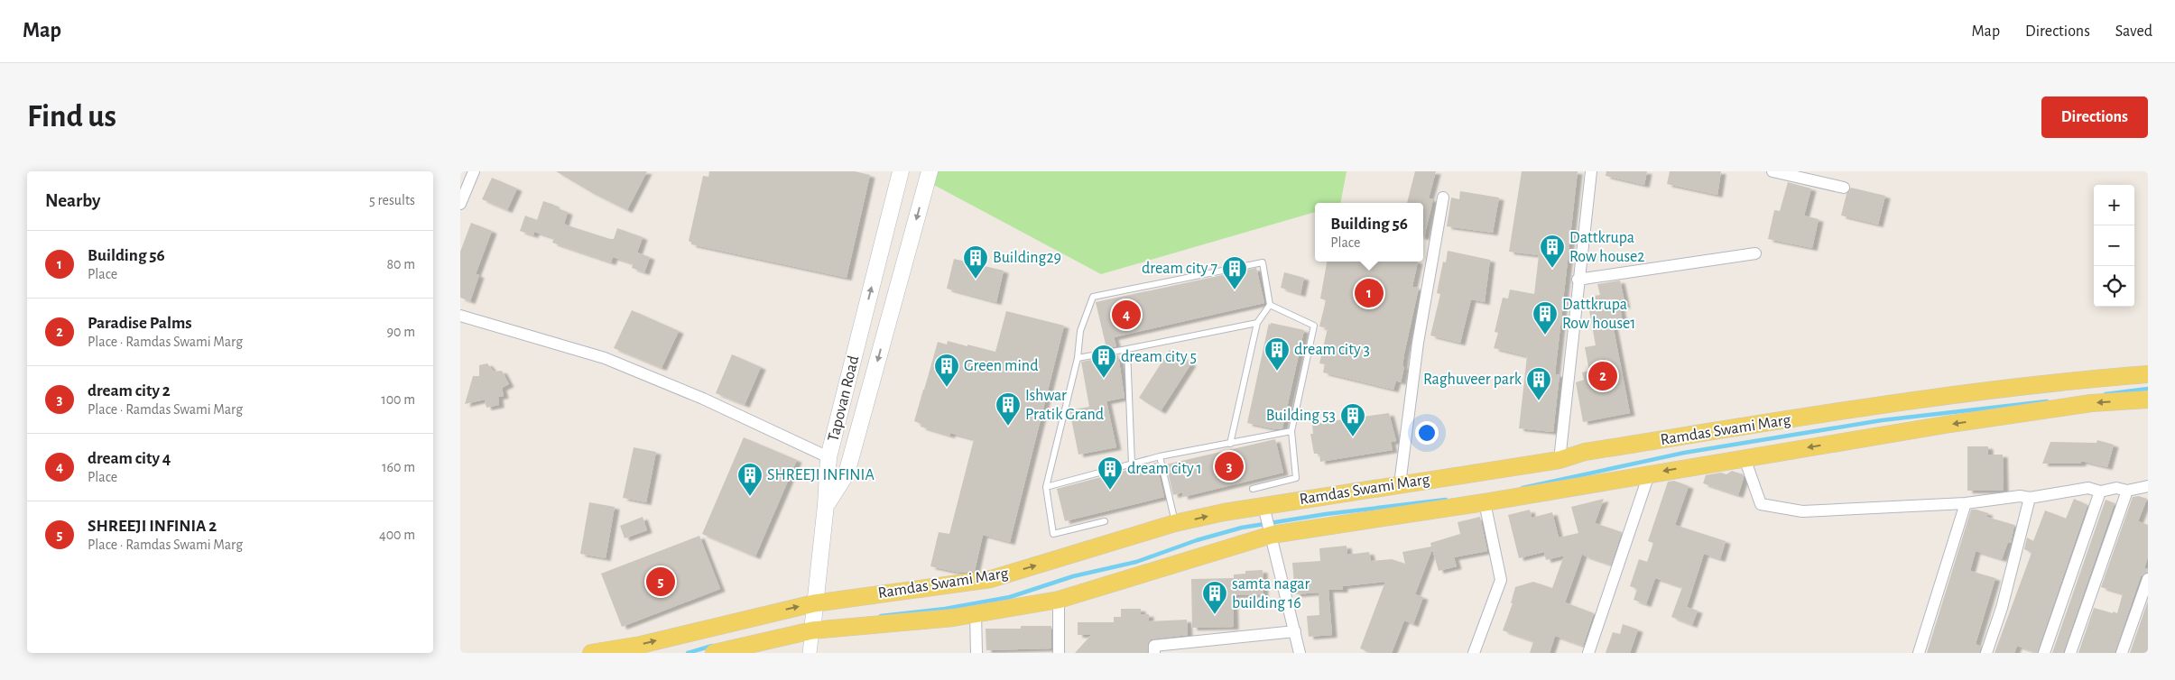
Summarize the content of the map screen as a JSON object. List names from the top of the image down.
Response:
{
  "streets": {
    "main road": ["Tapovan Road", "Ramdas Swami Marg"]
  },
  "crossings": [
    ["Tapovan Road", "Ramdas Swami Marg"]
  ],
  "places": {
    "building": [
      "Dattkrupa Row house2",
      "Building29",
      "dream city 7",
      "Dattkrupa Row house1",
      "dream city 3",
      "dream city 5",
      "Green mind",
      "Raghuveer park",
      "Ishwar Pratik Grand",
      "Building 53",
      "dream city 1",
      "SHREEJI INFINIA",
      "samta nagar building 16"
    ]
  },
  "page": {
    "header": "Map",
    "nav": ["Map", "Directions", "Saved"],
    "buttons": "Directions",
    "title": "Find us",
    "heading": ["Nearby", "5 results"],
    "map_buttons": ["+", "−"],
    "popup": ["Building 56", "Place"],
    "list": [
      {
        "mark": "1",
        "name": "Building 56",
        "note": "Place",
        "value": "80 m"
      },
      {
        "mark": "2",
        "name": "Paradise Palms",
        "note": "Place · Ramdas Swami Marg",
        "value": "90 m"
      },
      {
        "mark": "3",
        "name": "dream city 2",
        "note": "Place · Ramdas Swami Marg",
        "value": "100 m"
      },
      {
        "mark": "4",
        "name": "dream city 4",
        "note": "Place",
        "value": "160 m"
      },
      {
        "mark": "5",
        "name": "SHREEJI INFINIA 2",
        "note": "Place · Ramdas Swami Marg",
        "value": "400 m"
      }
    ],
    "pins": [
      "1",
      "4",
      "2",
      "3",
      "5"
    ]
  }
}
